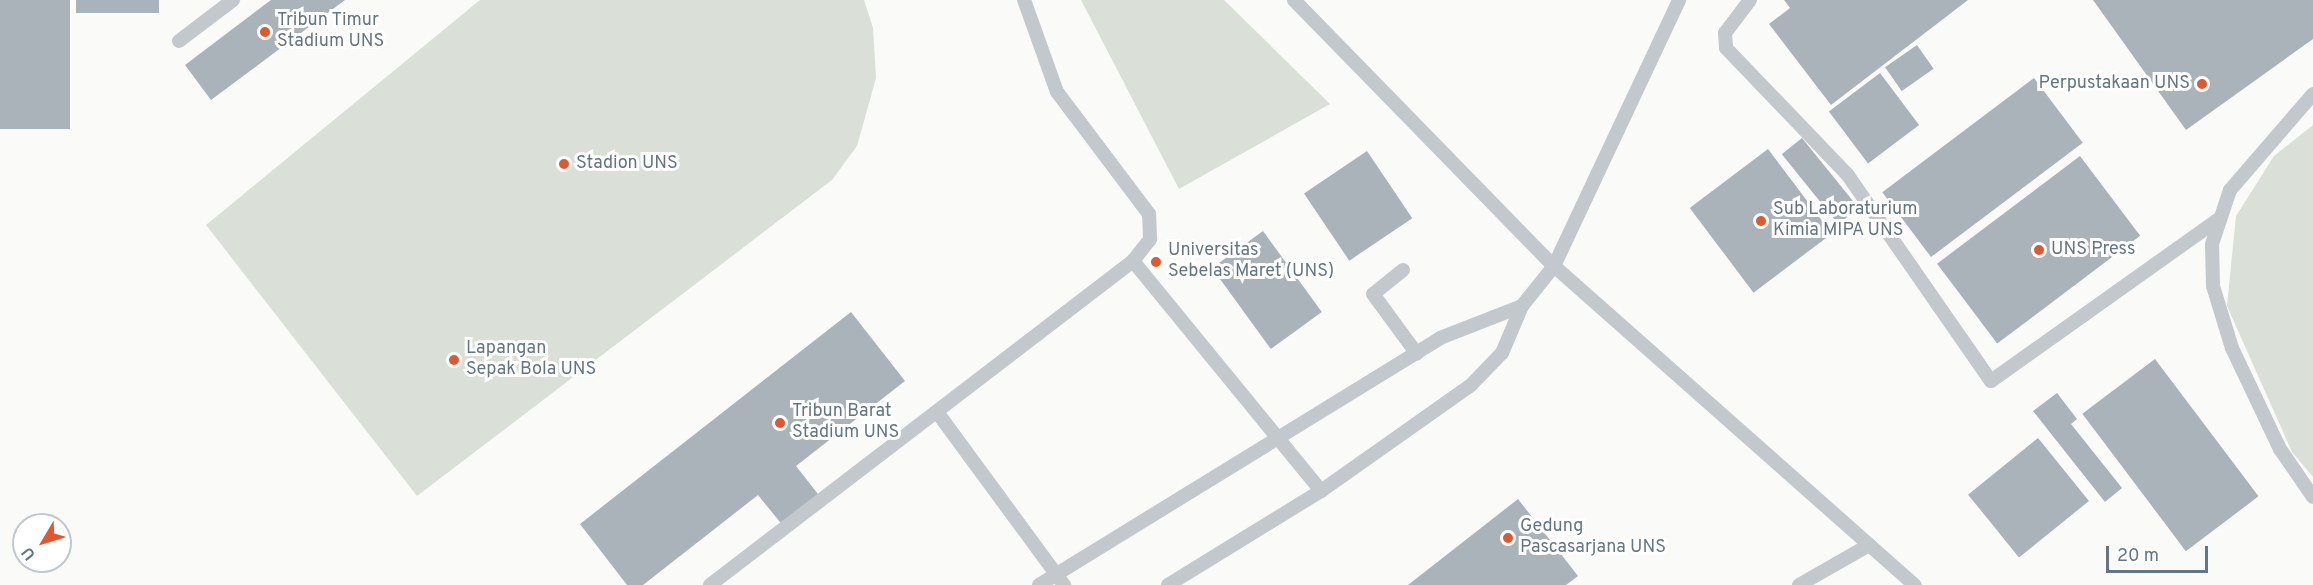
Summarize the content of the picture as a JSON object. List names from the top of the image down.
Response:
{
  "places": [
    "Tribun Timur Stadium UNS",
    "Perpustakaan UNS",
    "Stadion UNS",
    "Sub Laboraturium Kimia MIPA UNS",
    "UNS Press",
    "Universitas Sebelas Maret (UNS)",
    "Lapangan Sepak Bola UNS",
    "Tribun Barat Stadium UNS",
    "Gedung Pascasarjana UNS"
  ],
  "scale_bar": "20 m",
  "north": "bottom left"
}
